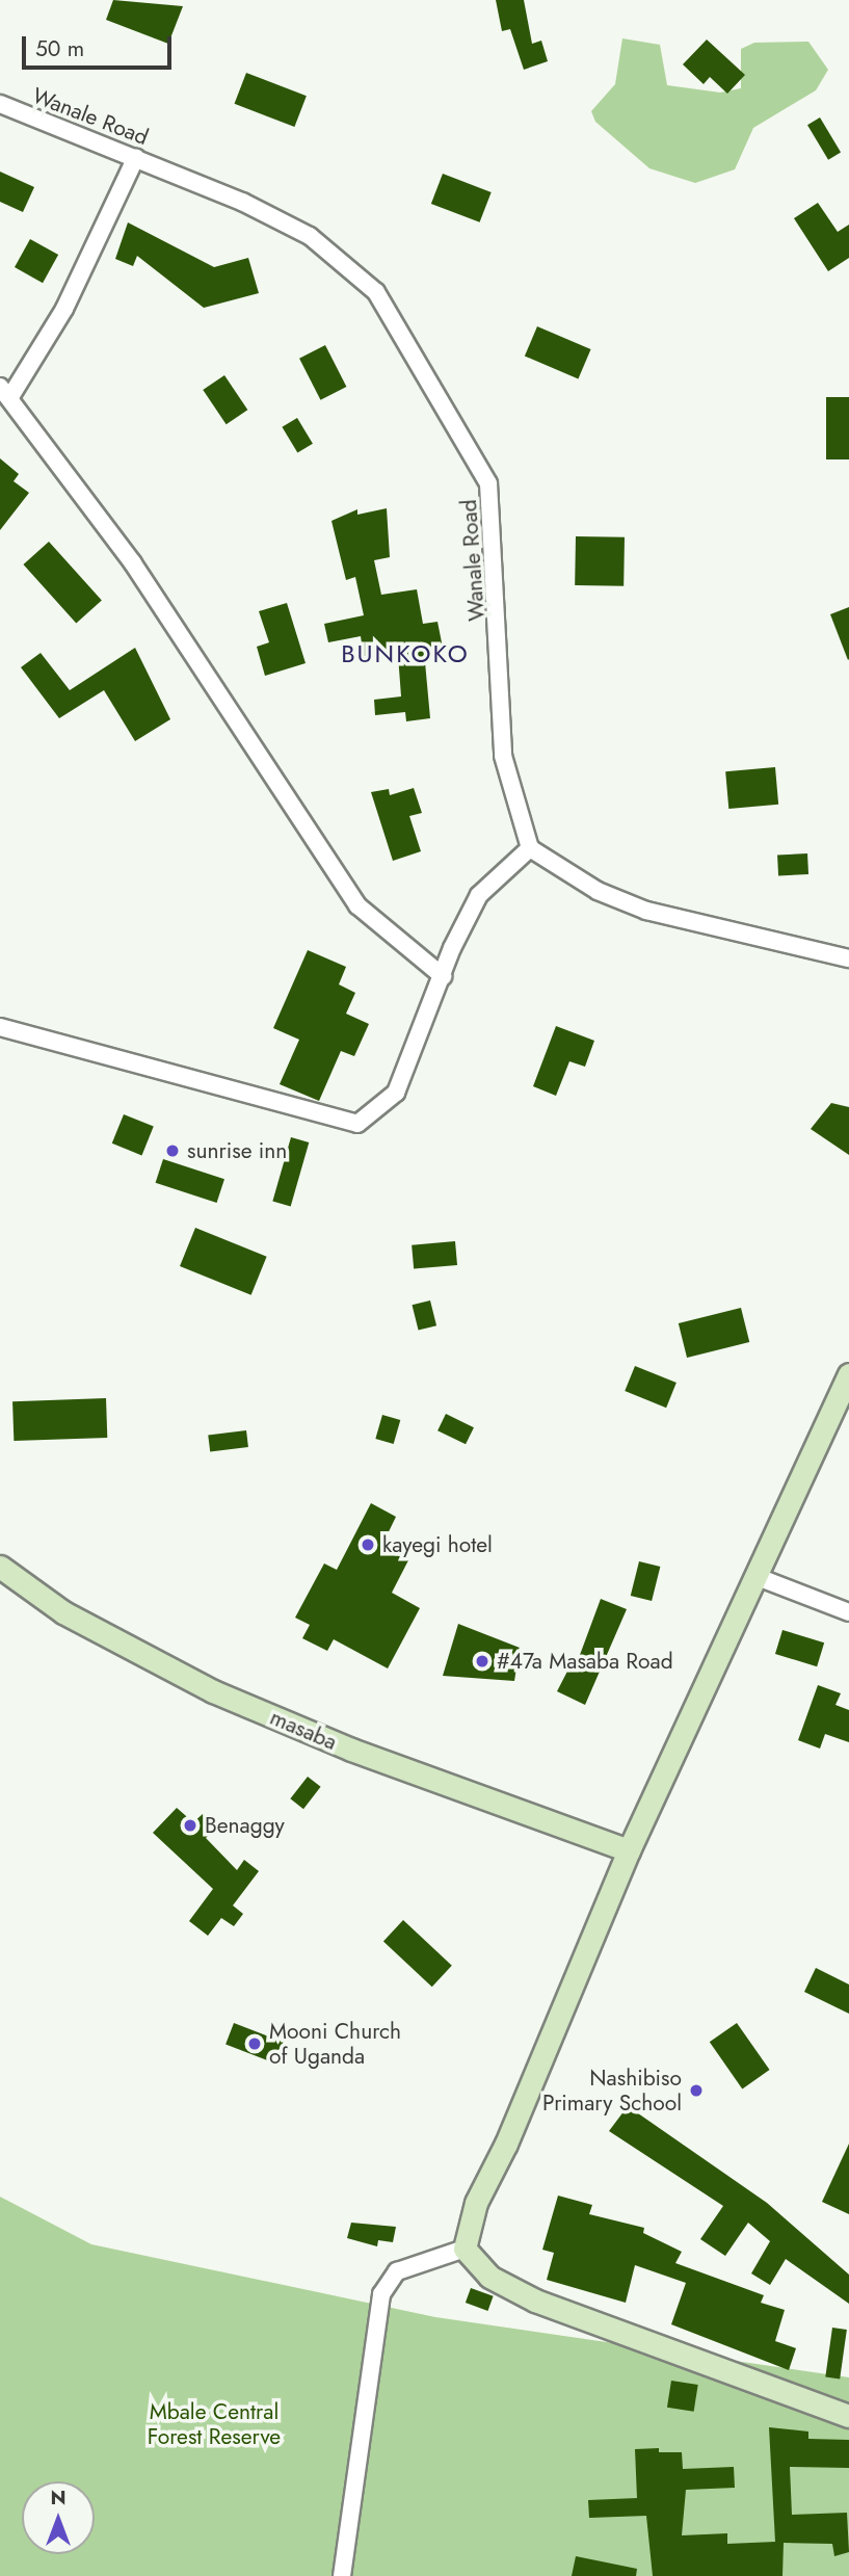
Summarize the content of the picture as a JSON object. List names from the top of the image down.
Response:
{
  "streets": {
    "street": ["Wanale Road", "masaba"]
  },
  "districts": ["BUNKOKO"],
  "parks": ["Mbale Central Forest Reserve"],
  "places": [
    "sunrise inn",
    "kayegi hotel",
    "#47a Masaba Road",
    "Benaggy",
    "Mooni Church of Uganda",
    "Nashibiso Primary School"
  ],
  "scale_bar": "50 m",
  "north": "top"
}
